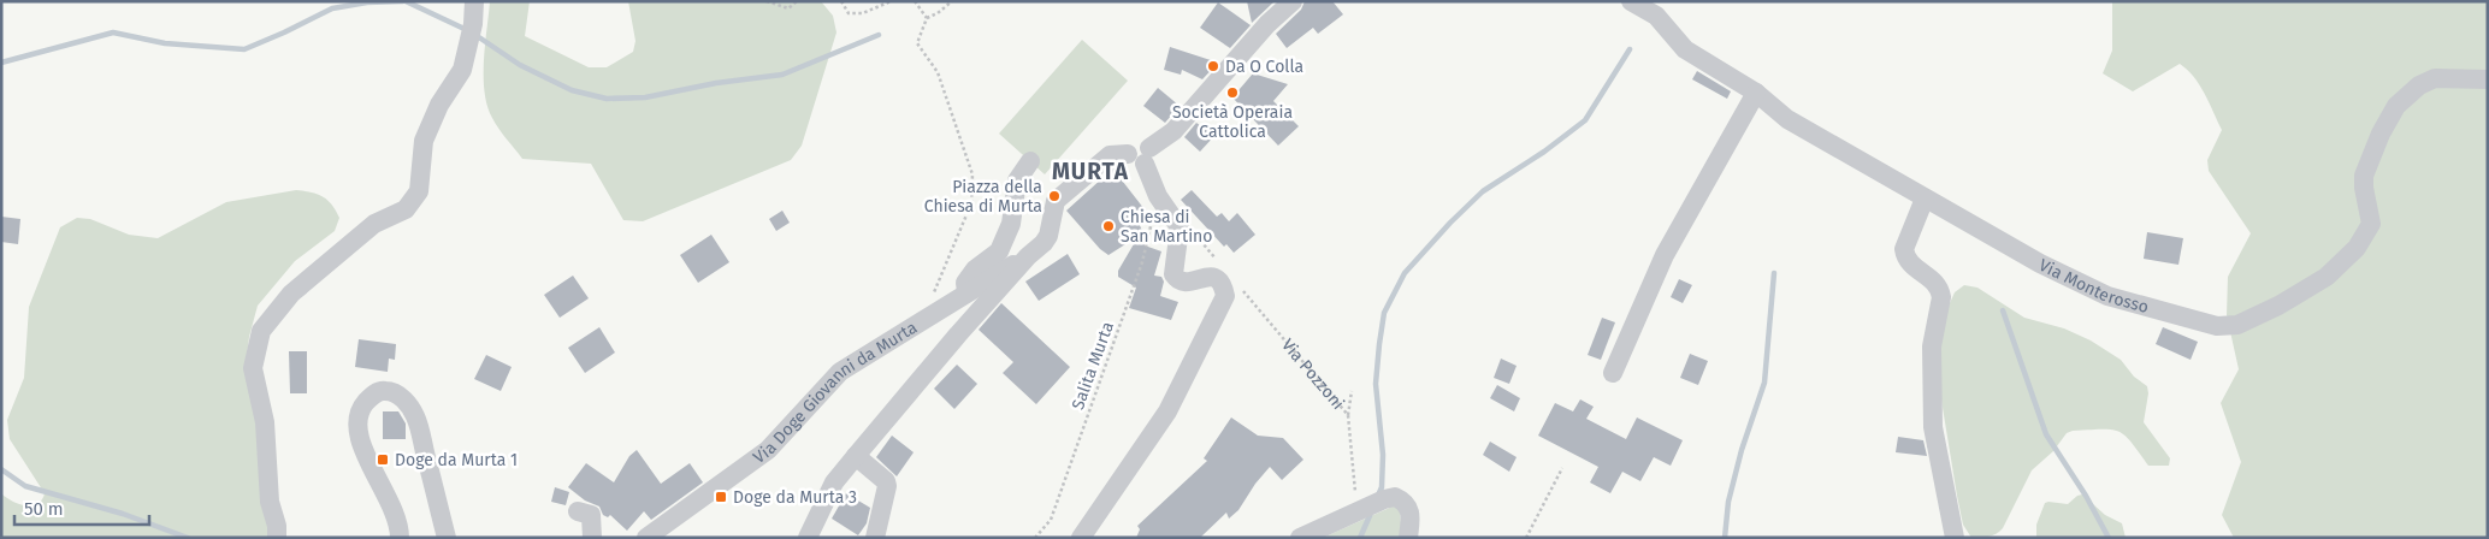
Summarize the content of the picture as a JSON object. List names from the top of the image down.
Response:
{
  "streets": {
    "street": ["Via Monterosso", "Via Doge Giovanni da Murta"],
    "path": ["Salita Murta", "Via Pozzoni"]
  },
  "districts": ["MURTA"],
  "places": {
    "other": [
      "Da O Colla",
      "Società Operaia Cattolica",
      "Piazza della Chiesa di Murta",
      "Chiesa di San Martino"
    ],
    "transit": ["Doge da Murta 1", "Doge da Murta 3"]
  },
  "scale_bar": "50 m"
}
